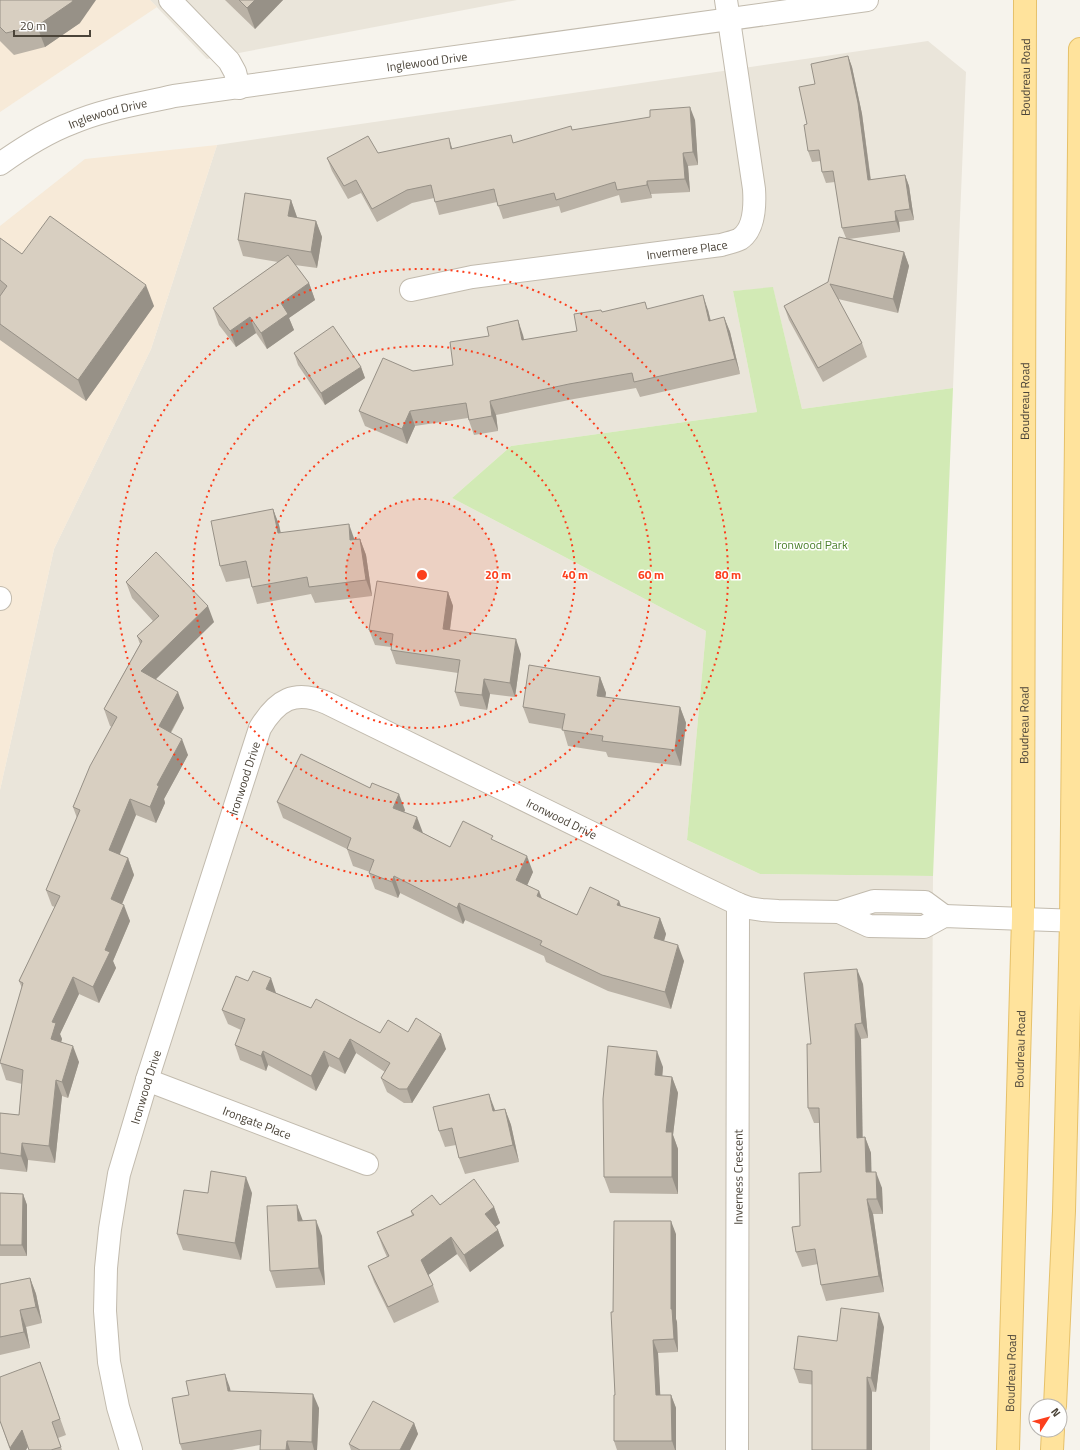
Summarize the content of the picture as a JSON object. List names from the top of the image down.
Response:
{
  "streets": {
    "main road": ["Boudreau Road"],
    "street": [
      "Inglewood Drive",
      "Invermere Place",
      "Ironwood Drive",
      "Irongate Place",
      "Inverness Crescent"
    ]
  },
  "crossings": [
    ["Inglewood Drive", "Invermere Place"],
    ["Boudreau Road", "Ironwood Drive"],
    ["Ironwood Drive", "Irongate Place"],
    ["Ironwood Drive", "Inverness Crescent"]
  ],
  "parks": ["Ironwood Park"],
  "scale_bar": "20 m",
  "north": "top right",
  "rings": [
    "20 m",
    "40 m",
    "60 m",
    "80 m"
  ]
}
